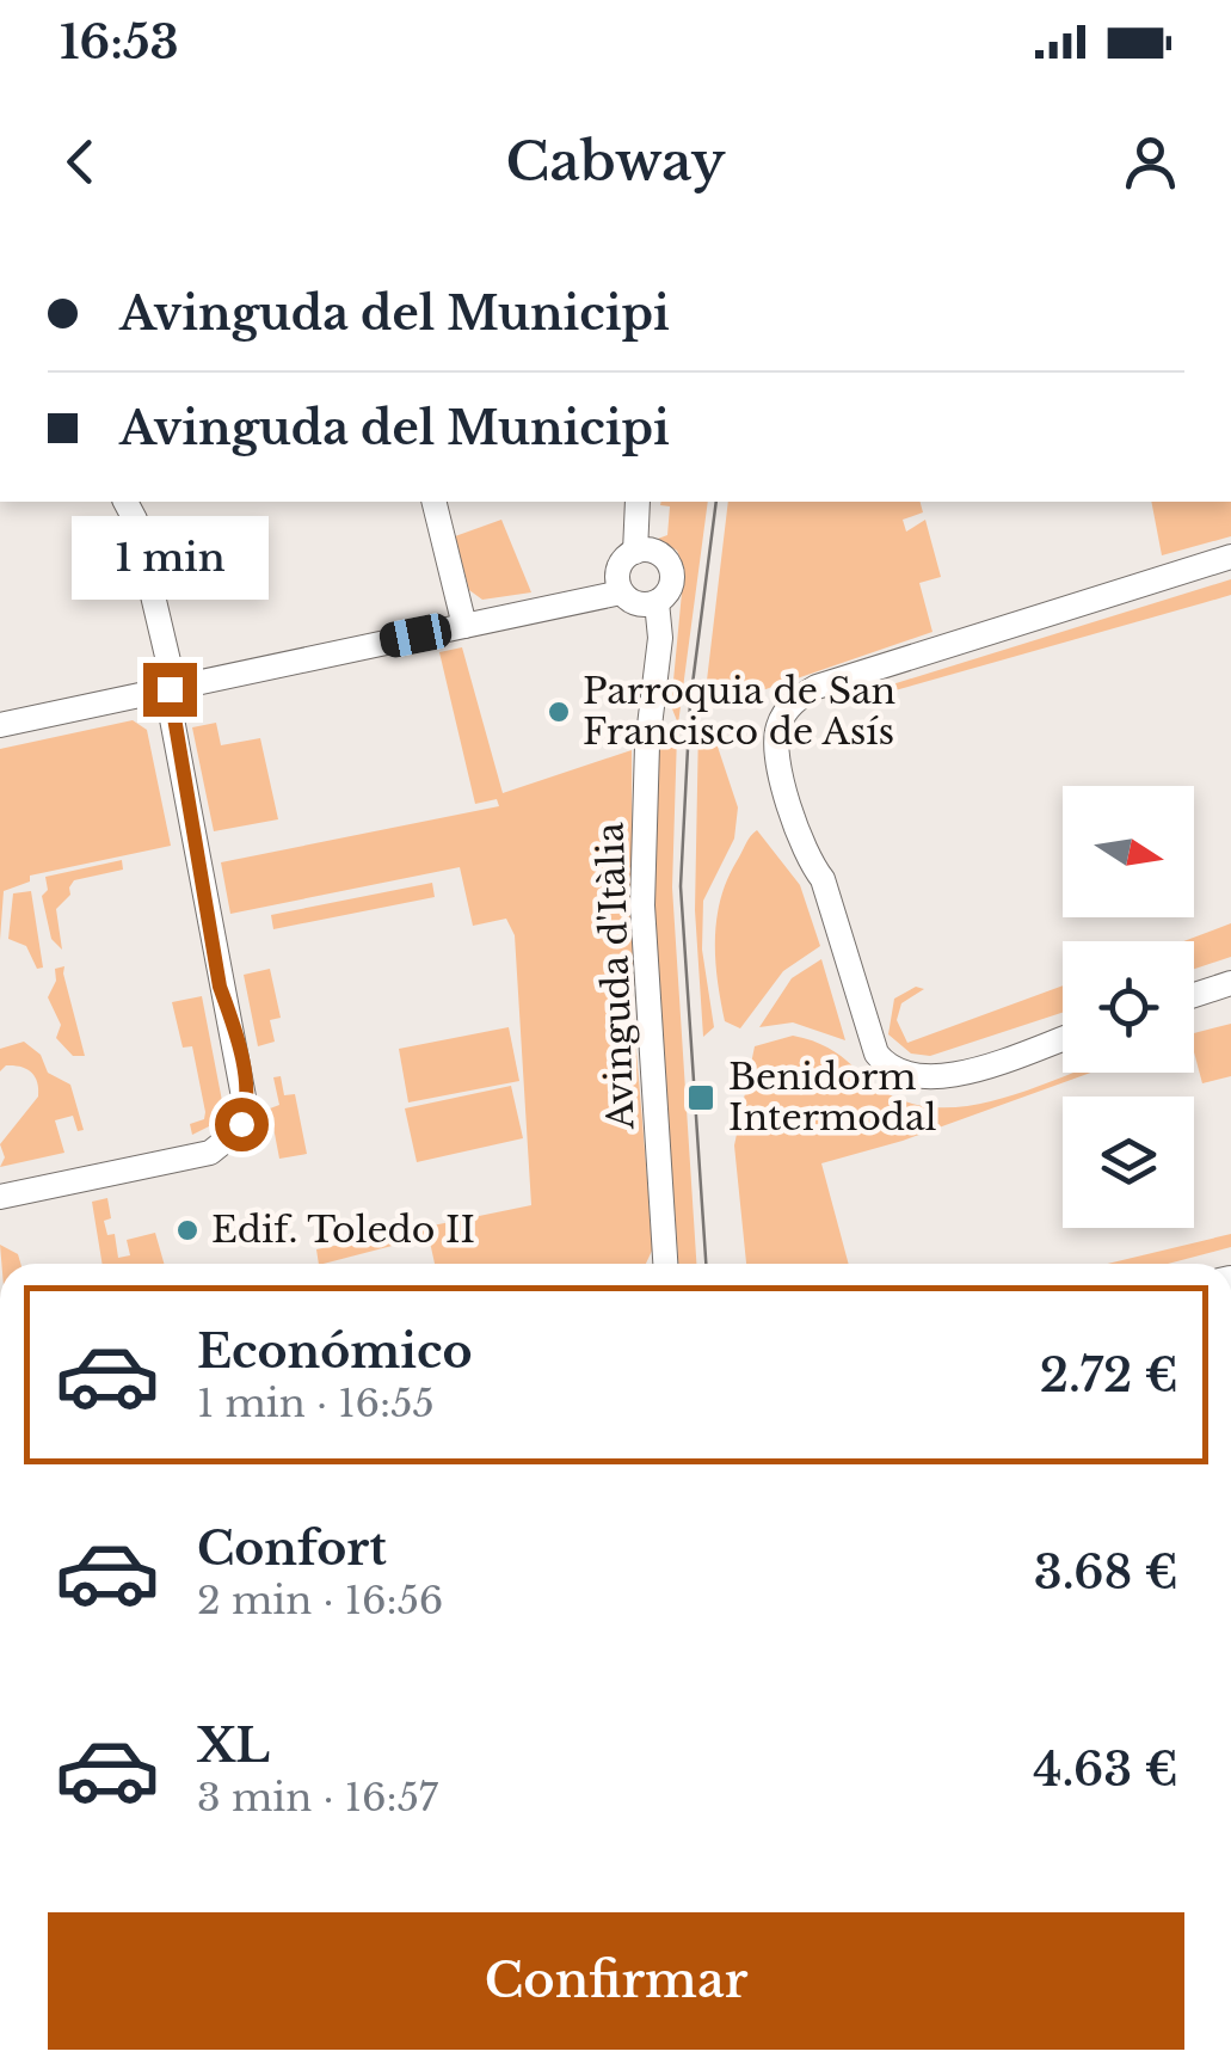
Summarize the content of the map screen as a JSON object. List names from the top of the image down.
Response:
{
  "streets": {
    "street": ["Avinguda d'Itàlia"]
  },
  "places": {
    "other": ["Parroquia de San Francisco de Asís", "Edif. Toledo II"],
    "transit": ["Benidorm Intermodal"]
  },
  "north": "right",
  "page": {
    "status": "16:53",
    "header": "Cabway",
    "banner": ["Avinguda del Municipi", "Avinguda del Municipi"],
    "bubble": "1 min",
    "list": [
      {
        "name": "Económico",
        "note": "1 min · 16:55",
        "value": "2.72 €"
      },
      {
        "name": "Confort",
        "note": "2 min · 16:56",
        "value": "3.68 €"
      },
      {
        "name": "XL",
        "note": "3 min · 16:57",
        "value": "4.63 €"
      }
    ],
    "buttons": "Confirmar"
  }
}
